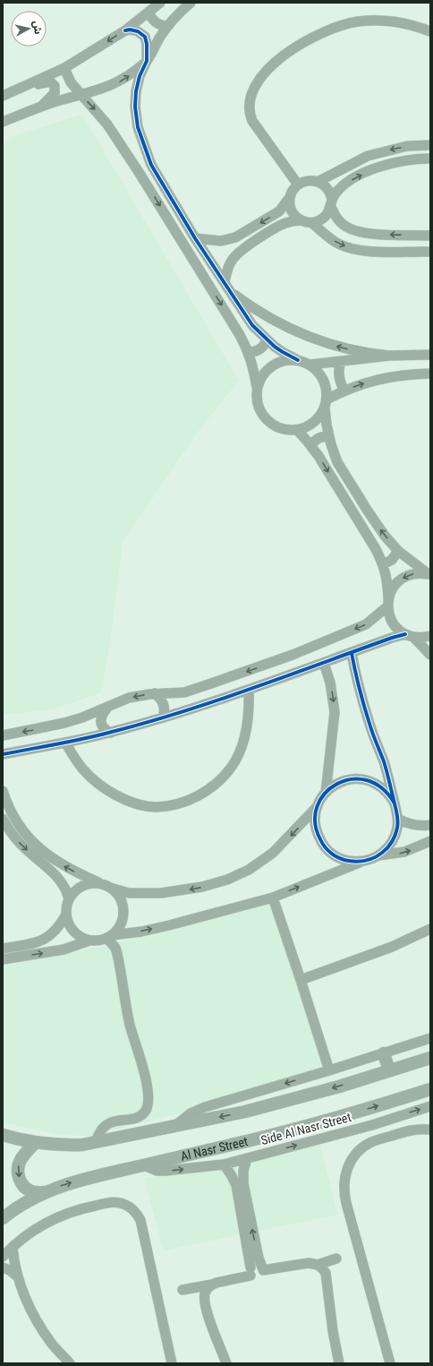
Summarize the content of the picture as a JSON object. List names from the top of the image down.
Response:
{
  "streets": {
    "main road": ["Al Nasr Street"],
    "street": ["Side Al Nasr Street"]
  },
  "crossings": [
    ["Side Al Nasr Street", "Al Nasr Street"]
  ],
  "north": "right"
}
